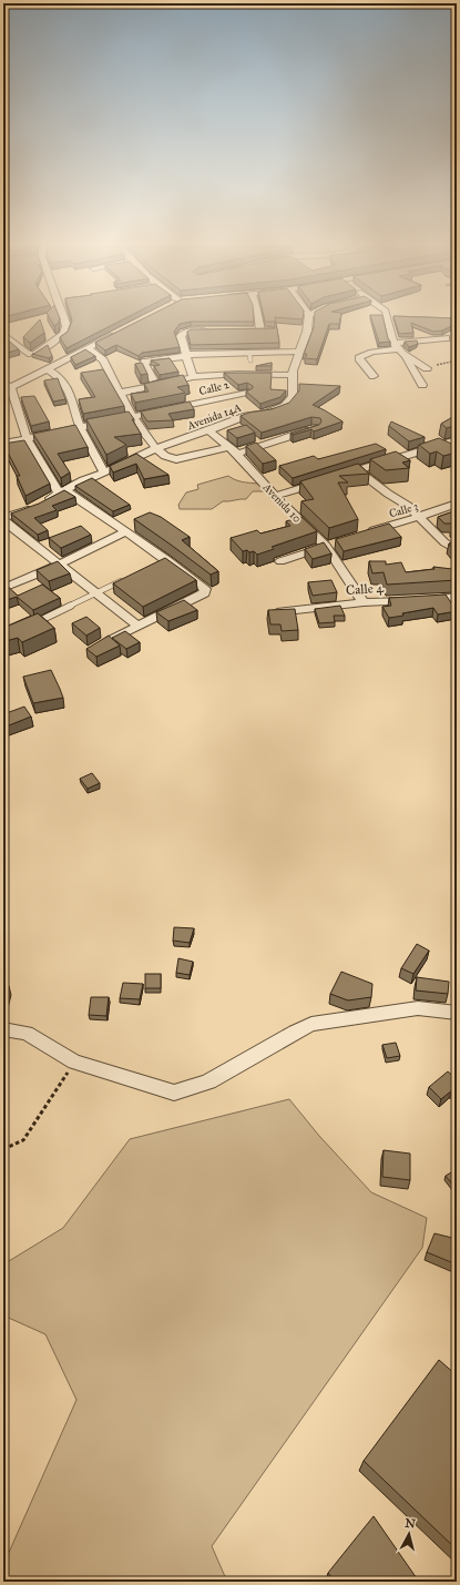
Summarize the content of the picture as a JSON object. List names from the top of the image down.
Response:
{
  "streets": {
    "street": [
      "Calle 2",
      "Avenida 14A",
      "Avenida 10",
      "Calle 3",
      "Calle 4"
    ]
  },
  "crossings": [
    ["Calle 2", "Avenida 14A"],
    ["Avenida 14A", "Avenida 10"],
    ["Avenida 10", "Calle 4"]
  ],
  "north": "top"
}
